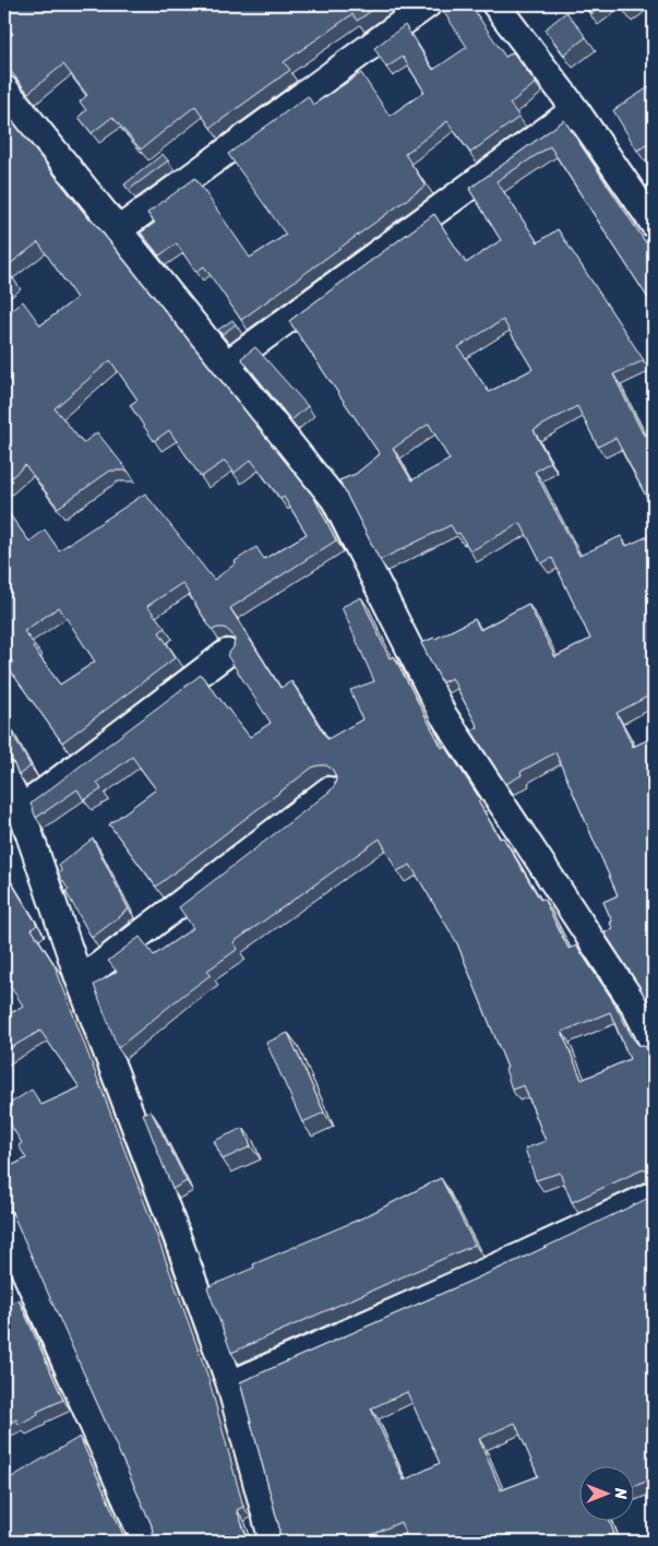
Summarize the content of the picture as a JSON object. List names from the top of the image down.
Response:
{
  "north": "right"
}
